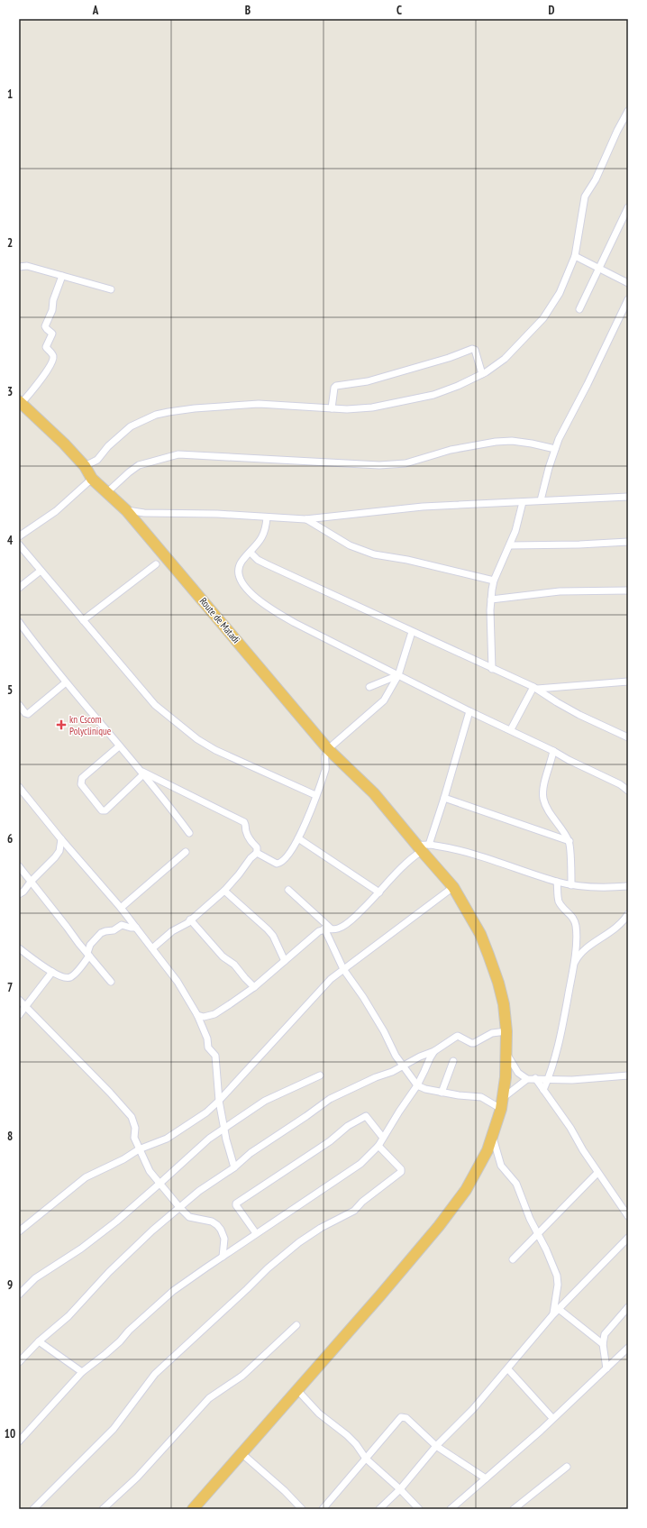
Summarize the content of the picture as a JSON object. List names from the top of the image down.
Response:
{
  "streets": {
    "highway": ["Route de Matadi"]
  },
  "places": {
    "health": ["kn Cscom Polyclinique"]
  },
  "grid": {
    "columns": [
      "A",
      "B",
      "C",
      "D"
    ],
    "rows": [
      "1",
      "2",
      "3",
      "4",
      "5",
      "6",
      "7",
      "8",
      "9",
      "10"
    ]
  }
}
